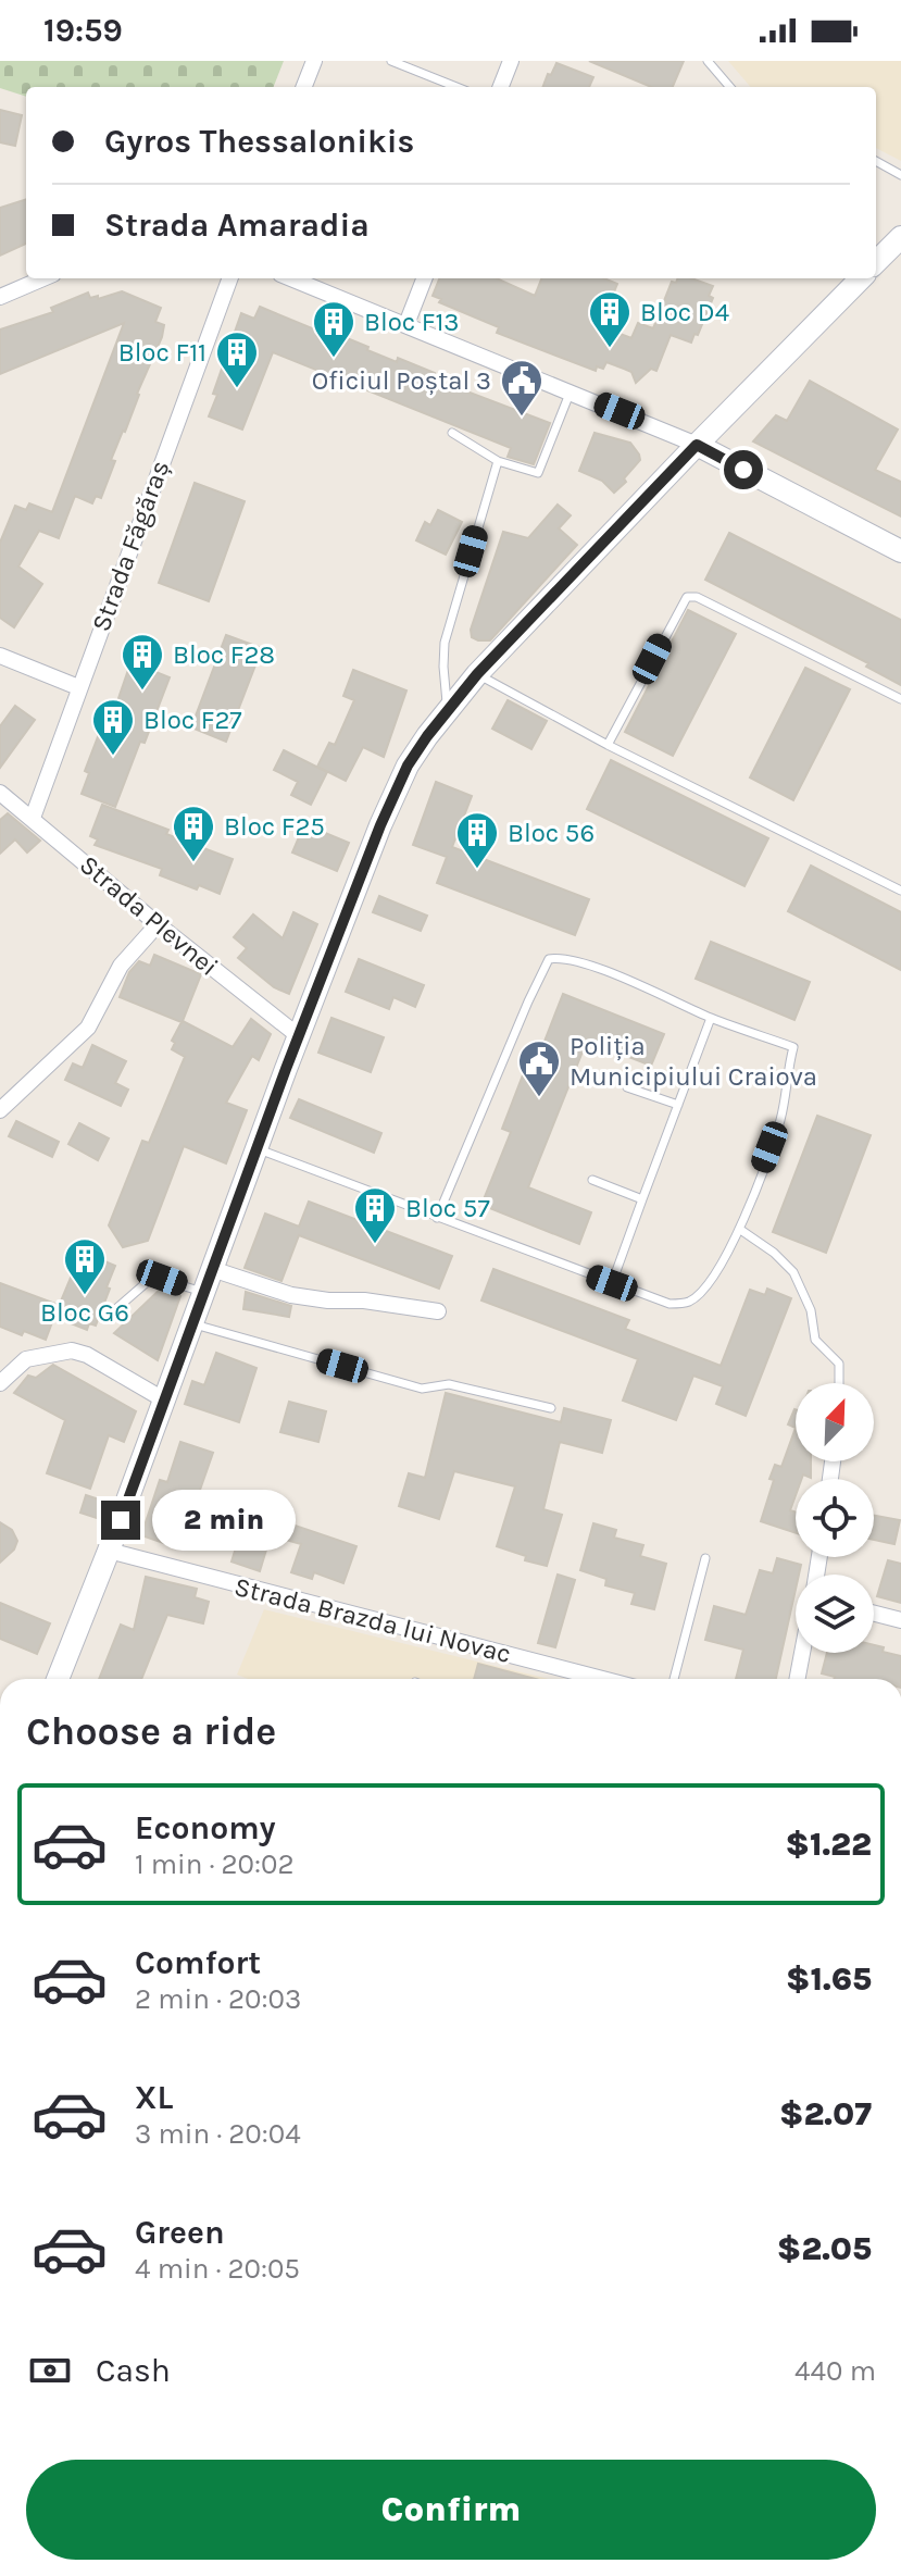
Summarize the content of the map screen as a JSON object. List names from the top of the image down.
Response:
{
  "streets": {
    "street": ["Strada Făgăraș", "Strada Plevnei", "Strada Brazda lui Novac"]
  },
  "crossings": [
    ["Strada Făgăraș", "Strada Plevnei"]
  ],
  "places": {
    "building": [
      "Bloc D4",
      "Bloc F13",
      "Bloc F11",
      "Bloc F28",
      "Bloc F27",
      "Bloc F25",
      "Bloc 56",
      "Bloc 57",
      "Bloc G6"
    ],
    "public building": ["Oficiul Poștal 3", "Poliția Municipiului Craiova"]
  },
  "north": "top right",
  "page": {
    "status": "19:59",
    "banner": ["Gyros Thessalonikis", "Strada Amaradia"],
    "bubble": "2 min",
    "heading": "Choose a ride",
    "list": [
      {
        "name": "Economy",
        "note": "1 min · 20:02",
        "value": "$1.22"
      },
      {
        "name": "Comfort",
        "note": "2 min · 20:03",
        "value": "$1.65"
      },
      {
        "name": "XL",
        "note": "3 min · 20:04",
        "value": "$2.07"
      },
      {
        "name": "Green",
        "note": "4 min · 20:05",
        "value": "$2.05"
      }
    ],
    "pay": ["Cash", "440 m"],
    "buttons": "Confirm"
  }
}
